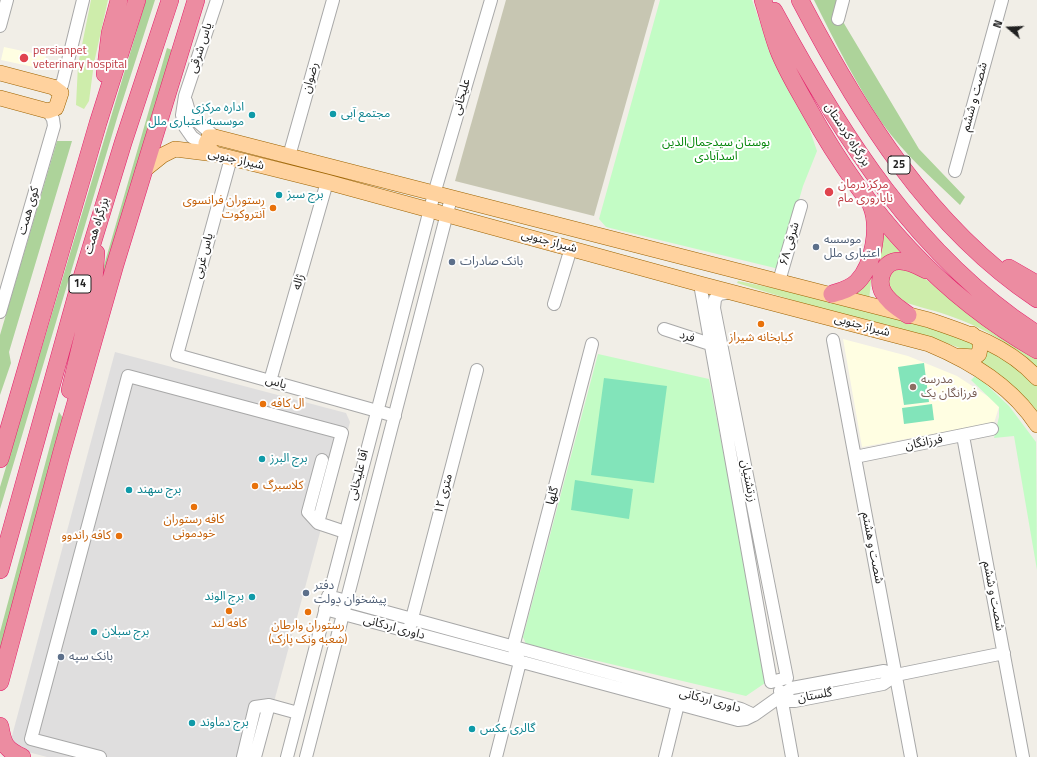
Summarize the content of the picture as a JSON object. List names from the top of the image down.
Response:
{
  "streets": {
    "highway": [
      "بزرگراه کردستان",
      "25",
      "بزرگراه همت",
      "14"
    ],
    "main road": ["شیراز جنوبی"],
    "street": [
      "یاس شرقی",
      "رضوان",
      "علیخانی",
      "شصت و ششم",
      "کوی همت",
      "۶۸ شرقی",
      "یاس غربی",
      "ژاله",
      "فرد",
      "یاس",
      "فرزانگان",
      "آقا علیخانی",
      "زرتشتیان",
      "۱۲ متری",
      "گلها",
      "شصت و هشتم",
      "داوری اردکانی",
      "گلستان"
    ]
  },
  "crossings": [
    ["یاس شرقی", "شیراز جنوبی"],
    ["رضوان", "شیراز جنوبی"],
    ["علیخانی", "شیراز جنوبی"],
    ["علیخانی", "آقا علیخانی"],
    ["شصت و ششم", "فرزانگان"],
    ["شصت و ششم", "گلستان"],
    ["شیراز جنوبی", "۶۸ شرقی"],
    ["شیراز جنوبی", "یاس غربی"],
    ["شیراز جنوبی", "ژاله"],
    ["شیراز جنوبی", "آقا علیخانی"],
    ["شیراز جنوبی", "زرتشتیان"],
    ["یاس غربی", "یاس"],
    ["ژاله", "یاس"],
    ["فرد", "زرتشتیان"],
    ["یاس", "آقا علیخانی"],
    ["فرزانگان", "شصت و هشتم"],
    ["آقا علیخانی", "داوری اردکانی"],
    ["۱۲ متری", "داوری اردکانی"],
    ["گلها", "داوری اردکانی"],
    ["شصت و هشتم", "گلستان"],
    ["داوری اردکانی", "گلستان"]
  ],
  "parks": ["بوستان سیدجمال‌الدین اسدآبادی"],
  "places": [
    "persianpet veterinary hospital",
    "مجتمع آبی",
    "اداره مرکزی موسسه اعتباری ملل",
    "مرکز درمان ناباروری مام",
    "برج سبز",
    "رستوران فرانسوی آنتروکوت",
    "موسسه اعتباری ملل",
    "بانک صادرات",
    "کبابخانه شیراز",
    "مدرسه فرزانگان یک",
    "ال کافه",
    "برج البرز",
    "کلاسبرگ",
    "برج سهند",
    "کافه رستوران خودمونی",
    "کافه راندوو",
    "دفتر پیشخوان دولت",
    "برج الوند",
    "کافه لند",
    "رستوران وارطان (شعبه ونک پارک)",
    "برج سبلان",
    "بانک سپه",
    "برج دماوند",
    "گالری عکس"
  ],
  "north": "left"
}
